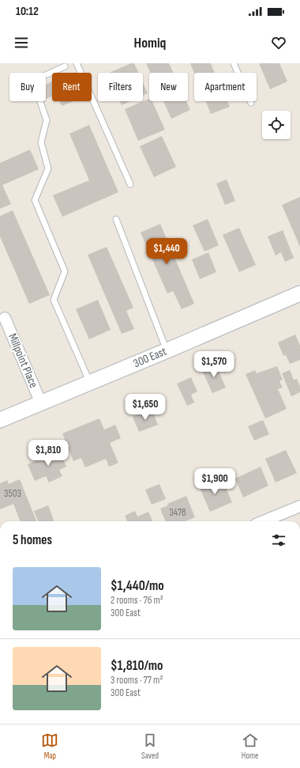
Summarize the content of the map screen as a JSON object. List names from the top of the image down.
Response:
{
  "streets": {
    "street": ["300 East", "Millpoint Place"]
  },
  "crossings": [
    ["300 East", "Millpoint Place"]
  ],
  "house_numbers": ["3503", "3478"],
  "page": {
    "status": "10:12",
    "header": "Homiq",
    "chip": [
      "Buy",
      "Rent",
      "Filters",
      "New",
      "Apartment"
    ],
    "price": [
      "$1,440",
      "$1,570",
      "$1,650",
      "$1,810",
      "$1,900"
    ],
    "heading": "5 homes",
    "list": [
      {
        "name": "$1,440/mo",
        "note": "2 rooms · 76 m² · 300 East"
      },
      {
        "name": "$1,810/mo",
        "note": "3 rooms · 77 m² · 300 East"
      }
    ],
    "tabs": ["Map", "Saved", "Home"]
  }
}
